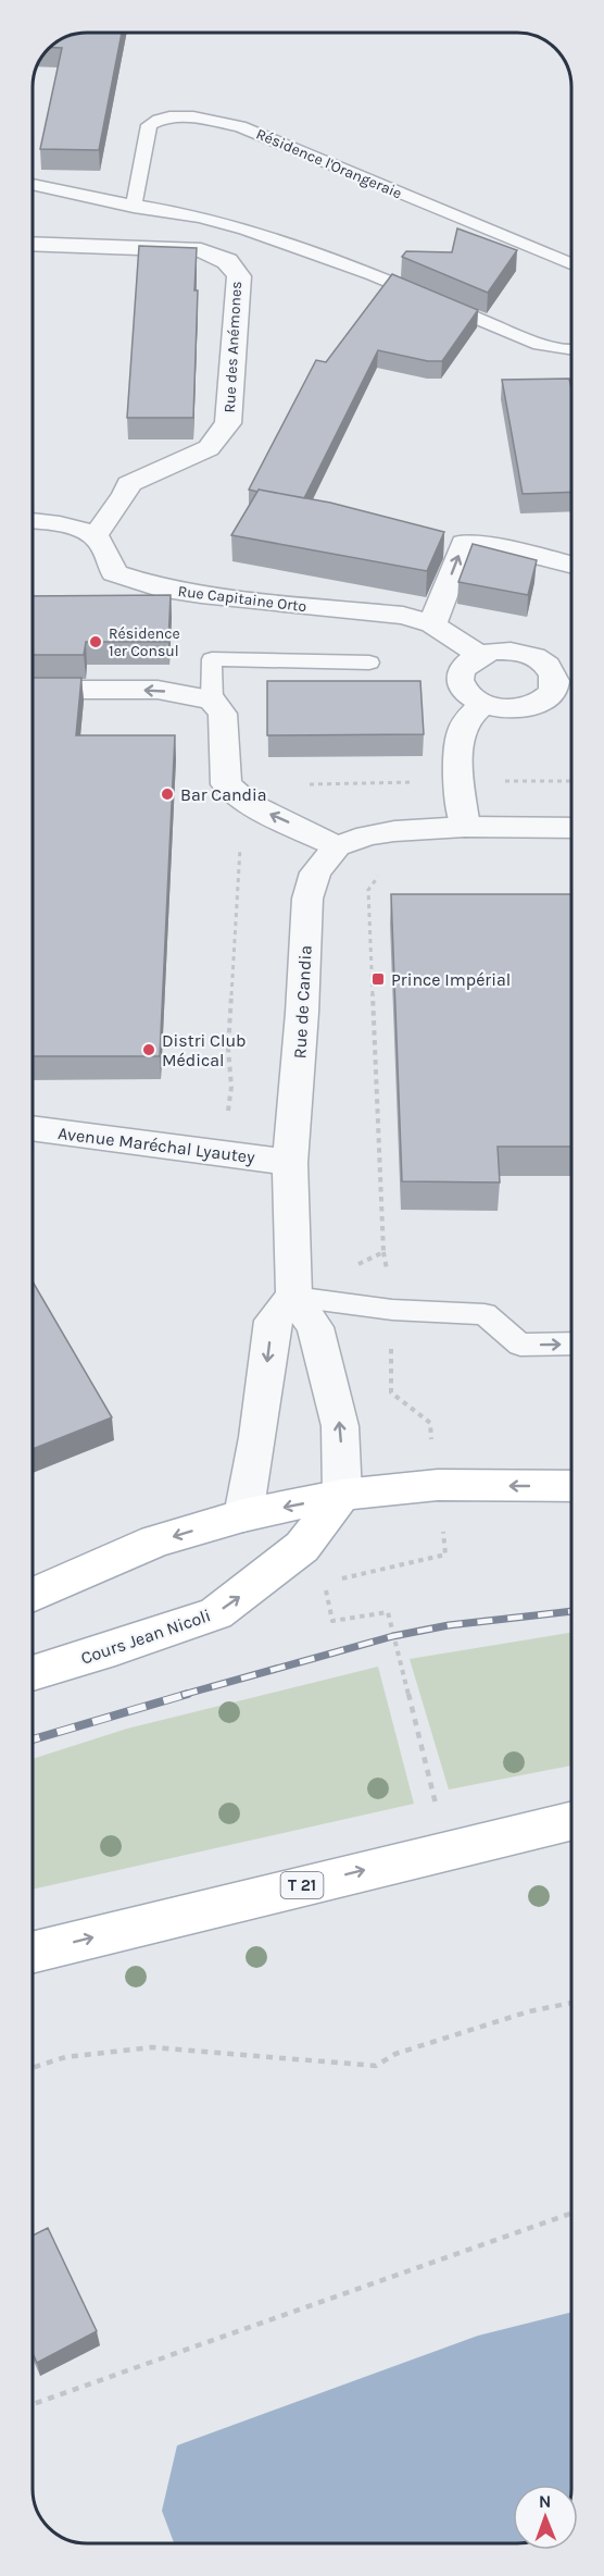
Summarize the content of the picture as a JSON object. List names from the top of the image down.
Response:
{
  "streets": {
    "main road": ["Cours Jean Nicoli", "T 21"],
    "street": [
      "Rue des Anémones",
      "Rue Capitaine Orto",
      "Rue de Candia",
      "Avenue Maréchal Lyautey"
    ],
    "lane": ["Résidence l'Orangeraie"]
  },
  "crossings": [
    ["Rue des Anémones", "Rue Capitaine Orto"],
    ["Rue de Candia", "Avenue Maréchal Lyautey"]
  ],
  "places": {
    "other": ["Résidence 1er Consul", "Bar Candia", "Distri Club Médical"],
    "transit": ["Prince Impérial"]
  },
  "north": "top"
}
